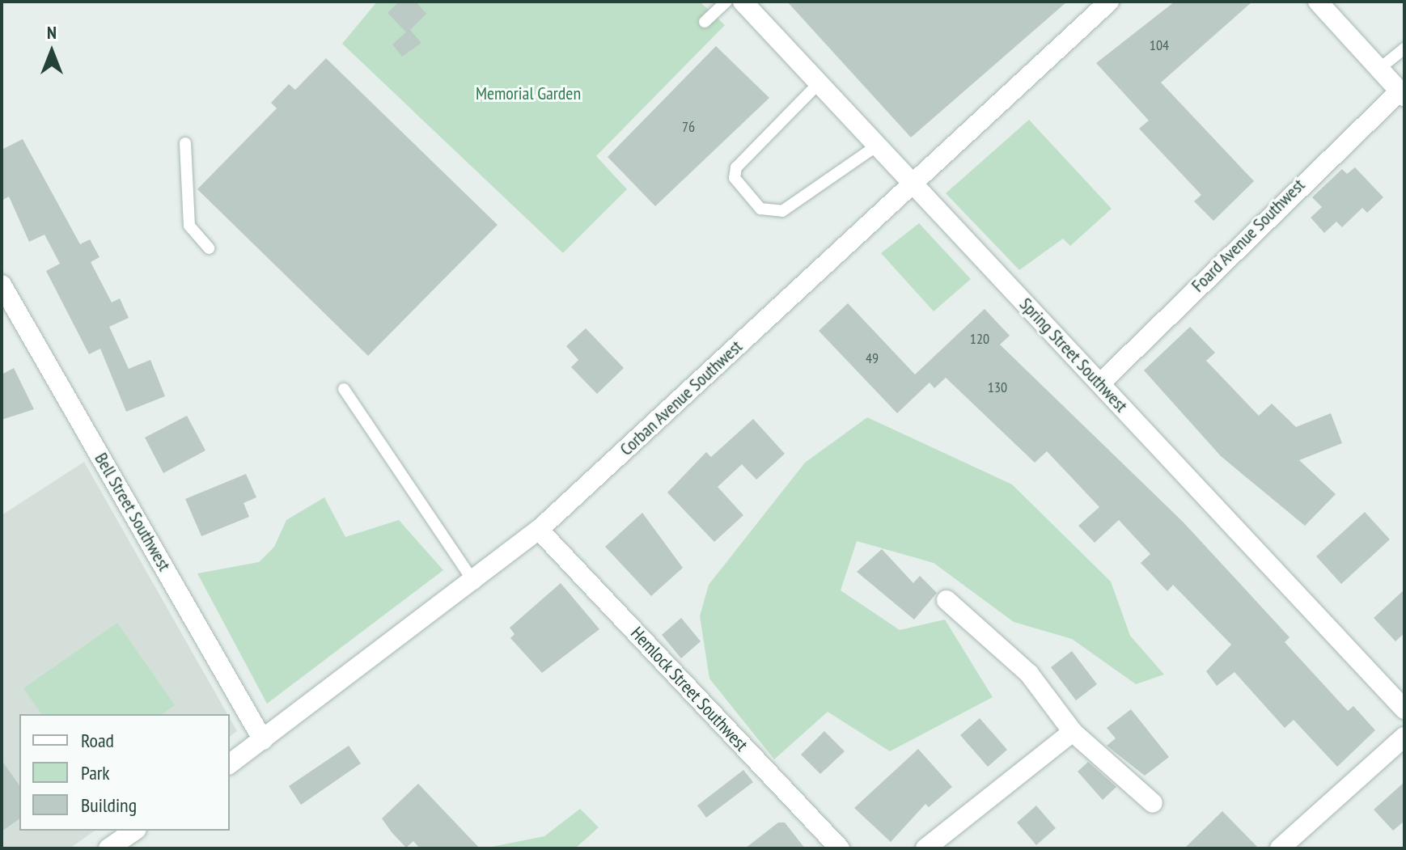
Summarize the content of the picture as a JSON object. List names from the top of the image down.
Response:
{
  "streets": {
    "street": [
      "Foard Avenue Southwest",
      "Spring Street Southwest",
      "Corban Avenue Southwest",
      "Bell Street Southwest",
      "Hemlock Street Southwest"
    ]
  },
  "crossings": [
    ["Foard Avenue Southwest", "Spring Street Southwest"],
    ["Spring Street Southwest", "Corban Avenue Southwest"],
    ["Corban Avenue Southwest", "Bell Street Southwest"],
    ["Corban Avenue Southwest", "Hemlock Street Southwest"]
  ],
  "parks": ["Memorial Garden"],
  "house_numbers": [
    "104",
    "76",
    "120",
    "49",
    "130"
  ],
  "legend": ["Road", "Park", "Building"],
  "north": "top"
}
